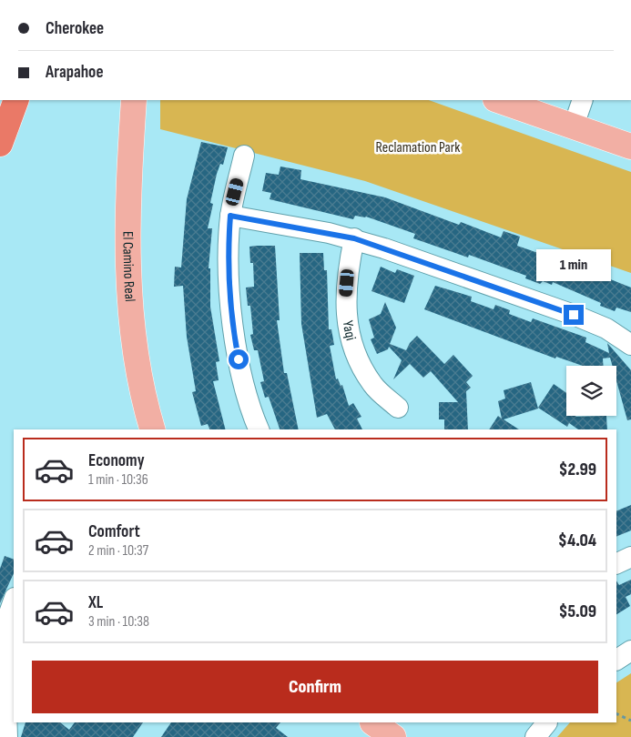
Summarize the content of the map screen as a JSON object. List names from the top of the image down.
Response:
{
  "streets": {
    "main road": ["El Camino Real"],
    "street": ["Yaqi"]
  },
  "parks": ["Reclamation Park"],
  "page": {
    "banner": ["Cherokee", "Arapahoe"],
    "bubble": "1 min",
    "list": [
      {
        "name": "Economy",
        "note": "1 min · 10:36",
        "value": "$2.99"
      },
      {
        "name": "Comfort",
        "note": "2 min · 10:37",
        "value": "$4.04"
      },
      {
        "name": "XL",
        "note": "3 min · 10:38",
        "value": "$5.09"
      }
    ],
    "buttons": "Confirm"
  }
}
